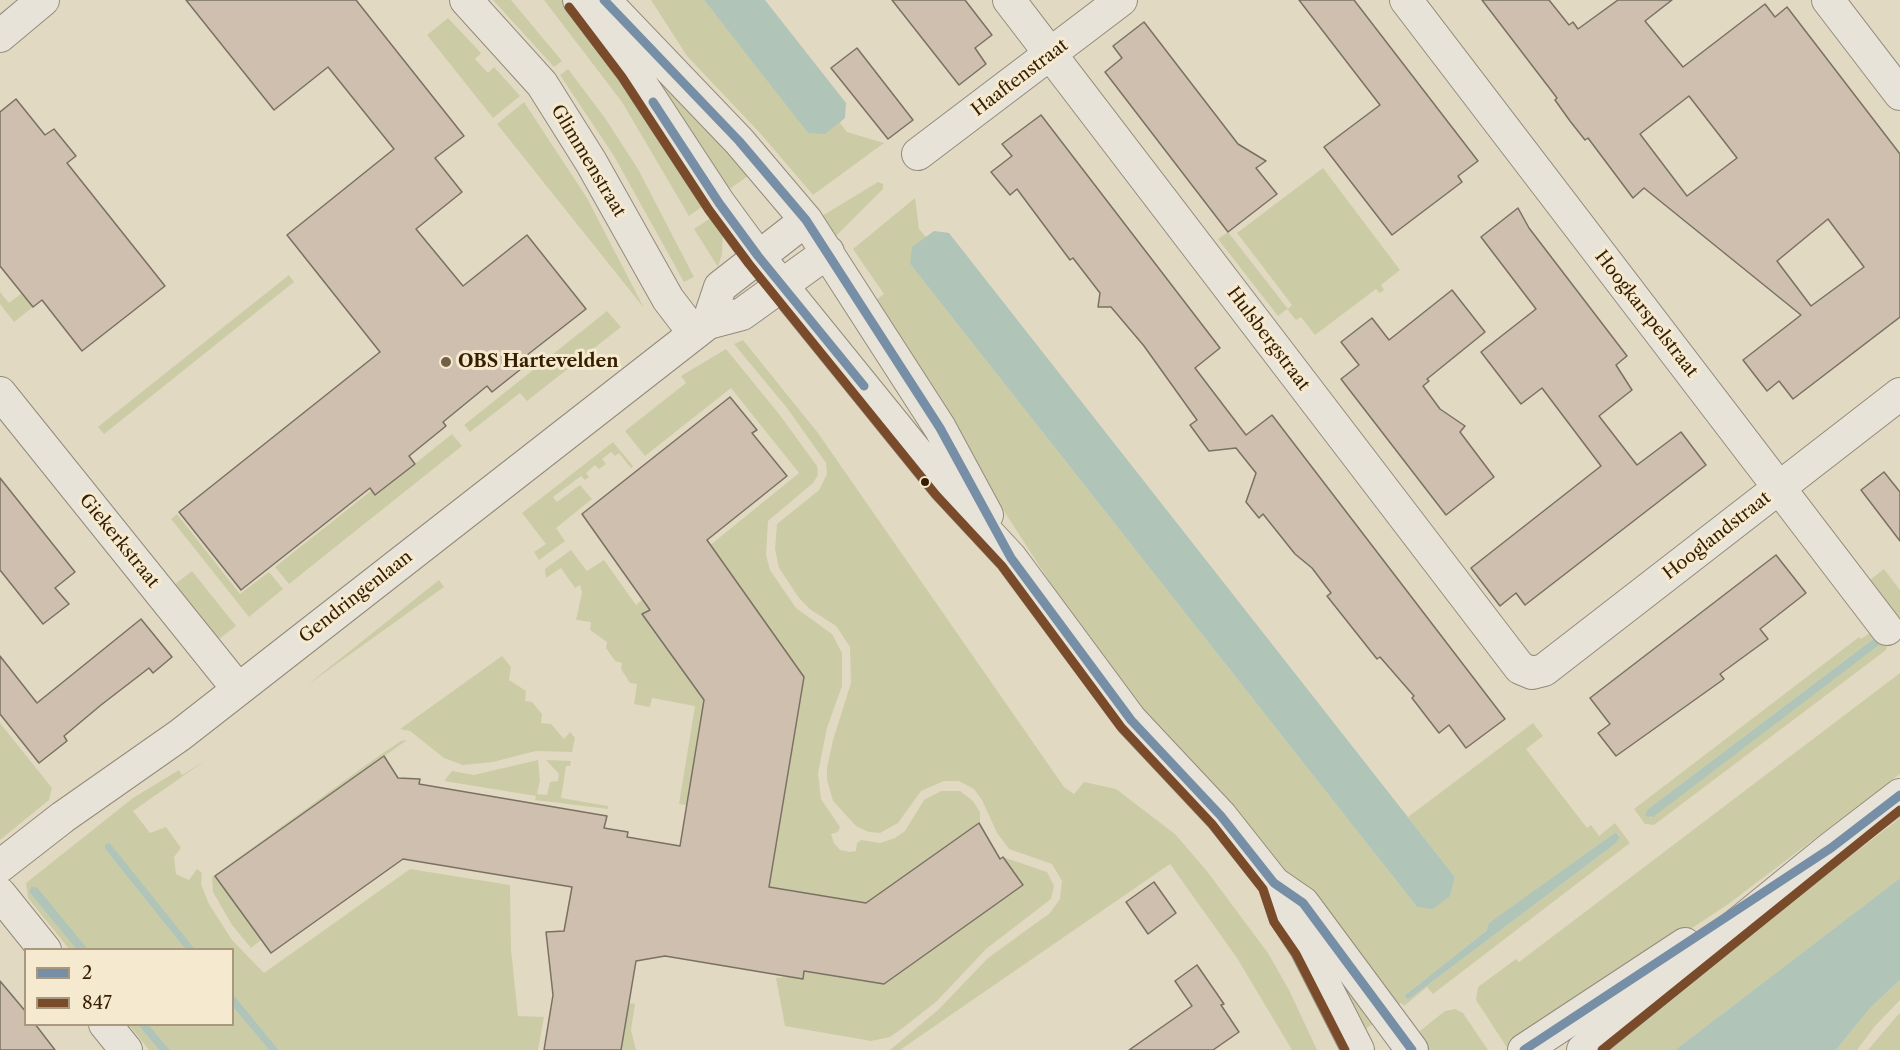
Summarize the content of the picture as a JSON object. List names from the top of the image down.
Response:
{
  "streets": {
    "street": [
      "Haaftenstraat",
      "Glimmenstraat",
      "Hoogkarspelstraat",
      "Hulsbergstraat",
      "Hooglandstraat",
      "Giekerkstraat",
      "Gendringenlaan"
    ]
  },
  "crossings": [
    ["Haaftenstraat", "Hulsbergstraat"],
    ["Glimmenstraat", "Gendringenlaan"],
    ["Hoogkarspelstraat", "Hooglandstraat"],
    ["Hulsbergstraat", "Hooglandstraat"],
    ["Giekerkstraat", "Gendringenlaan"]
  ],
  "places": ["OBS Hartevelden"],
  "lines": ["transit line 2", "transit line 847"],
  "legend": ["2", "847"]
}
